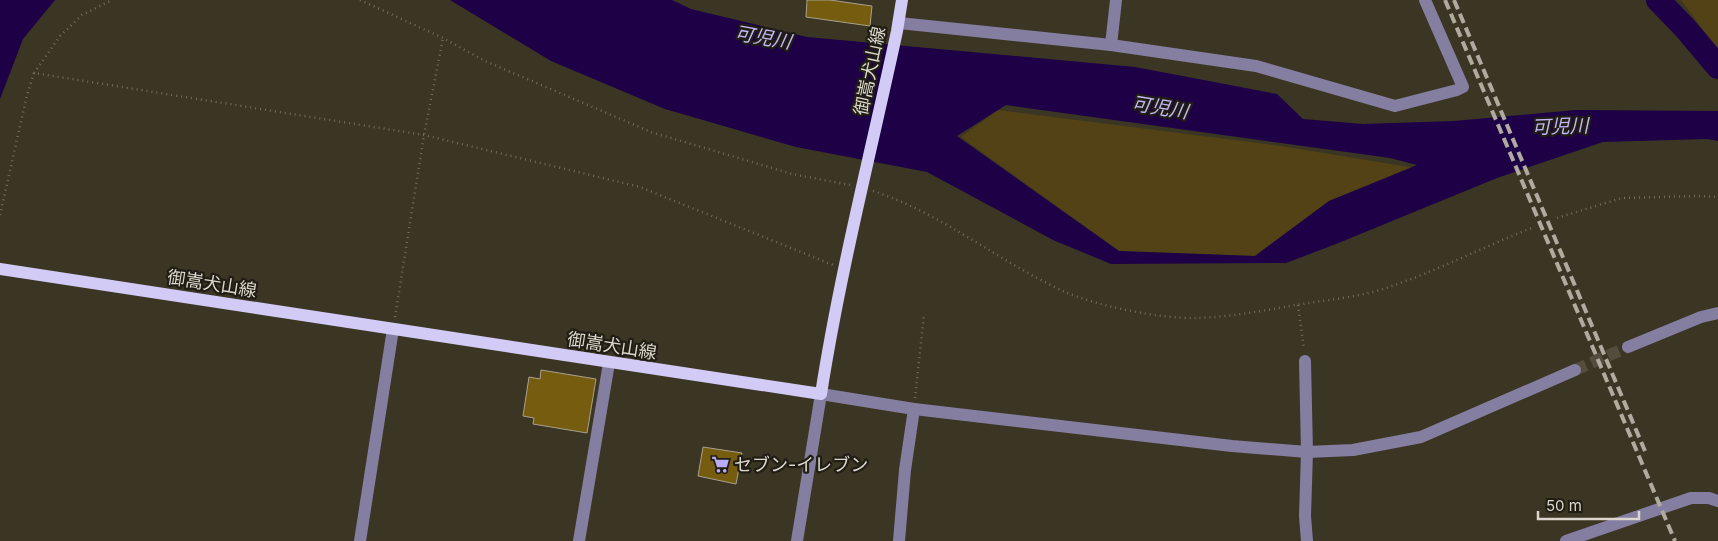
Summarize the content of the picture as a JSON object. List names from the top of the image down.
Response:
{
  "streets": {
    "main road": ["御嵩犬山線"]
  },
  "water": ["可児川"],
  "places": {
    "supermarket": ["セブン-イレブン"]
  },
  "scale_bar": "50 m"
}
